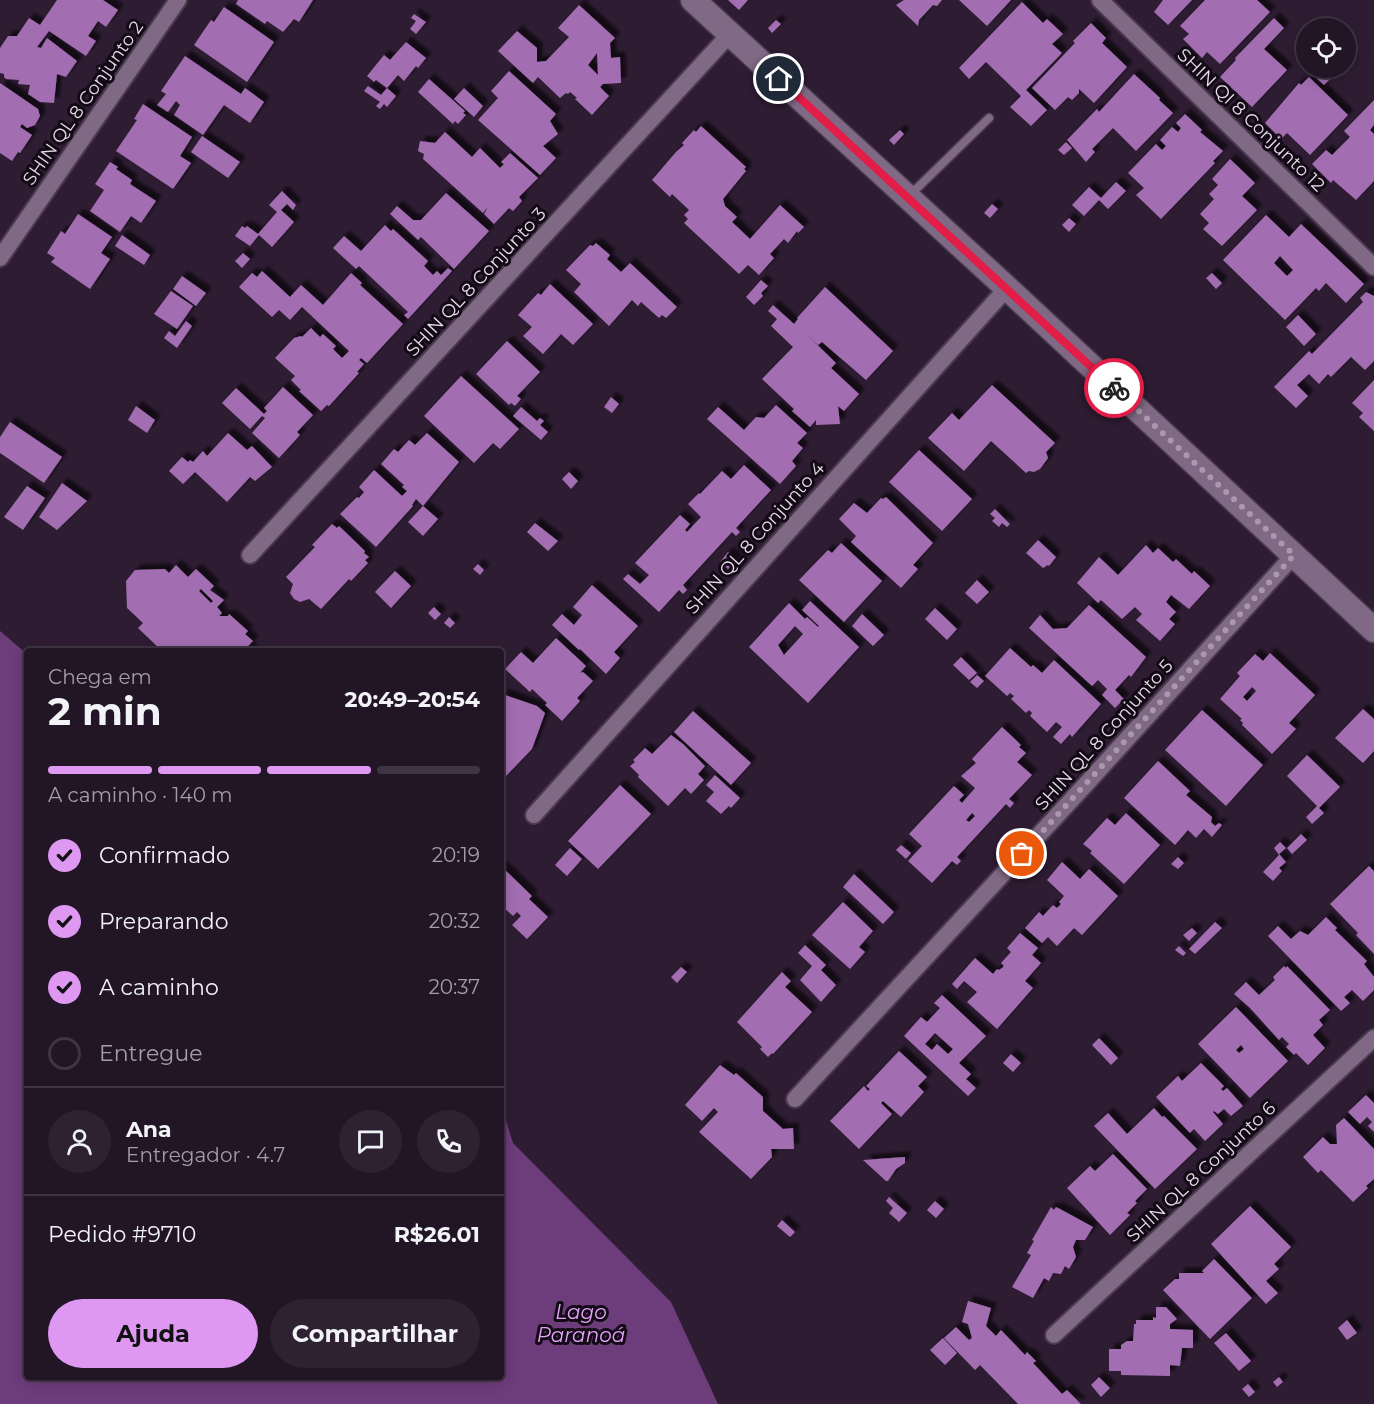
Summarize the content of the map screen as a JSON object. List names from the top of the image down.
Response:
{
  "streets": {
    "street": [
      "SHIN QL 8 Conjunto 2",
      "SHIN QI 8 Conjunto 12",
      "SHIN QL 8 Conjunto 3",
      "SHIN QL 8 Conjunto 4",
      "SHIN QL 8 Conjunto 5",
      "SHIN QL 8 Conjunto 6"
    ]
  },
  "water": ["Lago Paranoá"],
  "page": {
    "heading": ["2 min", "Chega em", "20:49–20:54"],
    "panel": [
      "Ana",
      "Entregador · 4.7",
      "Pedido #9710",
      "R$26.01"
    ],
    "bar": "A caminho · 140 m",
    "list": [
      ["Confirmado", "20:19"],
      ["Preparando", "20:32"],
      ["A caminho", "20:37"],
      "Entregue"
    ],
    "buttons": ["Ajuda", "Compartilhar"]
  }
}
